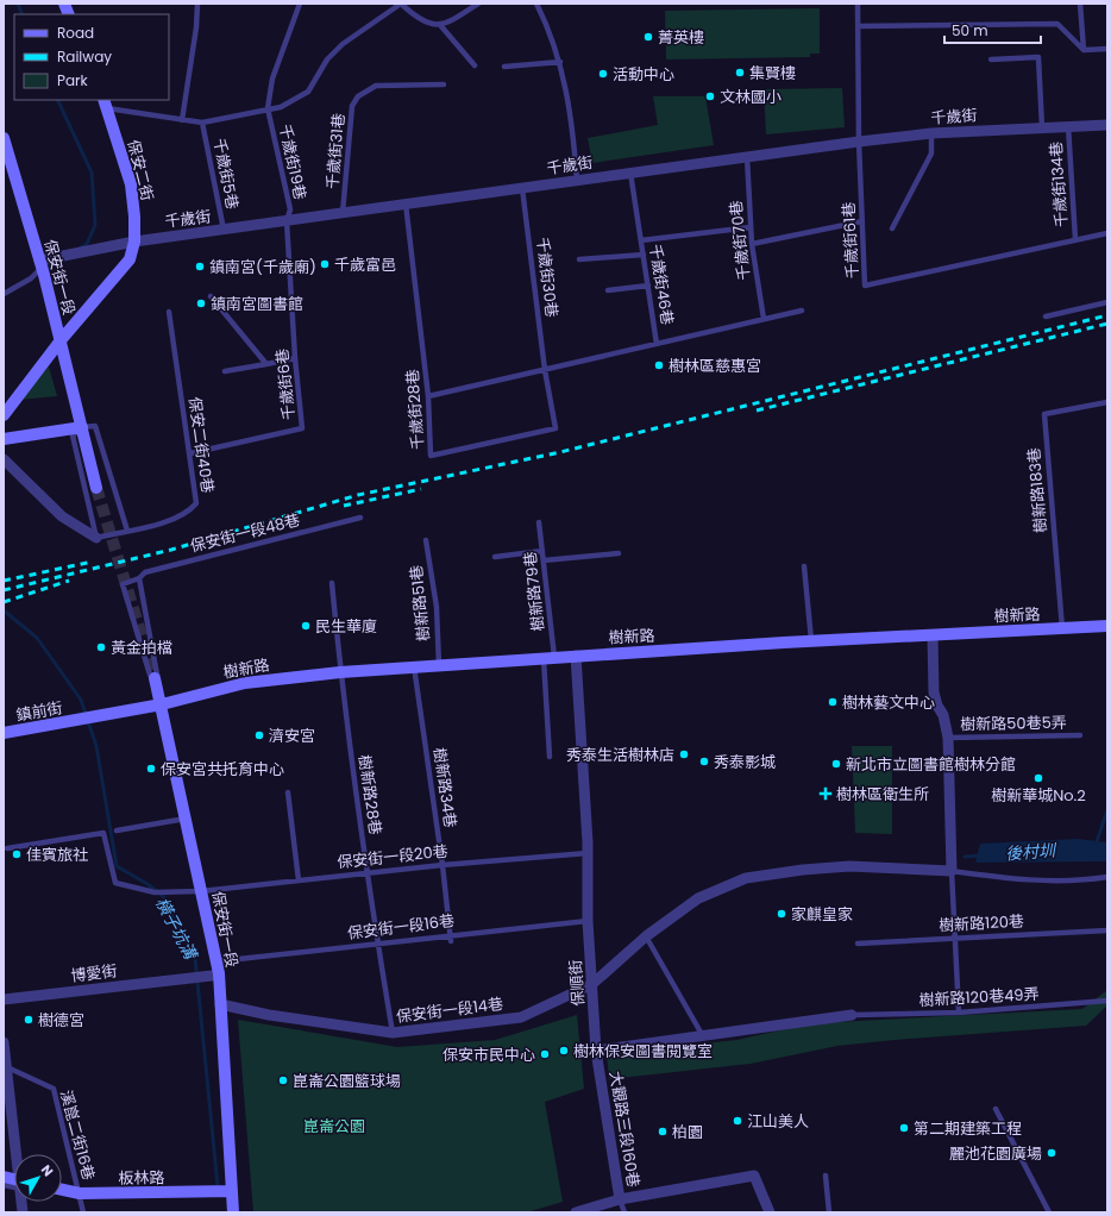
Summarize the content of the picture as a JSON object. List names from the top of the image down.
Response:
{
  "streets": {
    "main road": [
      "保安二街",
      "保安街一段",
      "樹新路",
      "鎮前街",
      "板林路"
    ],
    "street": [
      "千歲街",
      "博愛街",
      "保順街",
      "保安街一段14巷",
      "大觀路三段160巷"
    ],
    "lane": [
      "千歲街31巷",
      "千歲街19巷",
      "千歲街5巷",
      "千歲街134巷",
      "千歲街70巷",
      "千歲街61巷",
      "千歲街30巷",
      "千歲街46巷",
      "千歲街6巷",
      "千歲街28巷",
      "保安二街40巷",
      "樹新路183巷",
      "保安街一段48巷",
      "樹新路79巷",
      "樹新路51巷",
      "樹新路50巷5弄",
      "樹新路34巷",
      "樹新路28巷",
      "保安街一段20巷",
      "樹新路120巷",
      "保安街一段16巷",
      "樹新路120巷49弄",
      "溪崑二街16巷"
    ]
  },
  "crossings": [
    ["千歲街", "千歲街31巷"],
    ["千歲街", "千歲街19巷"],
    ["千歲街", "保安二街"],
    ["千歲街", "千歲街5巷"],
    ["千歲街", "千歲街134巷"],
    ["千歲街", "千歲街70巷"],
    ["千歲街", "千歲街61巷"],
    ["千歲街", "保安街一段"],
    ["千歲街", "千歲街30巷"],
    ["千歲街", "千歲街46巷"],
    ["千歲街", "千歲街6巷"],
    ["千歲街", "千歲街28巷"],
    ["千歲街19巷", "千歲街6巷"],
    ["保安二街", "保安街一段"],
    ["千歲街134巷", "千歲街61巷"],
    ["保安街一段", "保安街一段48巷"],
    ["保安街一段", "樹新路"],
    ["保安街一段", "鎮前街"],
    ["保安街一段", "保安街一段20巷"],
    ["保安街一段", "保安街一段16巷"],
    ["保安街一段", "博愛街"],
    ["保安街一段", "保安街一段14巷"],
    ["保安街一段", "板林路"],
    ["千歲街30巷", "千歲街46巷"],
    ["千歲街30巷", "千歲街28巷"],
    ["千歲街46巷", "千歲街28巷"],
    ["千歲街6巷", "保安二街40巷"],
    ["樹新路183巷", "樹新路"],
    ["樹新路79巷", "樹新路"],
    ["樹新路51巷", "樹新路"],
    ["樹新路", "鎮前街"],
    ["樹新路", "樹新路34巷"],
    ["樹新路", "樹新路28巷"],
    ["樹新路", "保順街"],
    ["樹新路34巷", "保安街一段20巷"],
    ["樹新路34巷", "保安街一段16巷"],
    ["樹新路28巷", "保安街一段20巷"],
    ["樹新路28巷", "保安街一段16巷"],
    ["樹新路28巷", "保安街一段14巷"],
    ["保安街一段20巷", "保順街"],
    ["保安街一段16巷", "博愛街"],
    ["保安街一段16巷", "保順街"],
    ["保順街", "保安街一段14巷"],
    ["保順街", "大觀路三段160巷"],
    ["溪崑二街16巷", "板林路"]
  ],
  "water": ["後村圳", "橫子坑溝"],
  "parks": ["崑崙公園"],
  "places": {
    "other": [
      "菁英樓",
      "集賢樓",
      "活動中心",
      "文林國小",
      "千歲富邑",
      "鎮南宮(千歲廟)",
      "鎮南宮圖書館",
      "樹林區慈惠宮",
      "民生華廈",
      "黃金拍檔",
      "樹林藝文中心",
      "濟安宮",
      "秀泰生活樹林店",
      "秀泰影城",
      "新北市立圖書館樹林分館",
      "保安宮共托育中心",
      "樹新華城No.2",
      "佳賓旅社",
      "家麒皇家",
      "樹德宮",
      "樹林保安圖書閱覽室",
      "保安市民中心",
      "崑崙公園籃球場",
      "江山美人",
      "第二期建築工程",
      "柏園",
      "麗池花園廣場"
    ],
    "health": ["樹林區衛生所"]
  },
  "legend": ["Road", "Railway", "Park"],
  "scale_bar": "50 m",
  "north": "top right"
}
